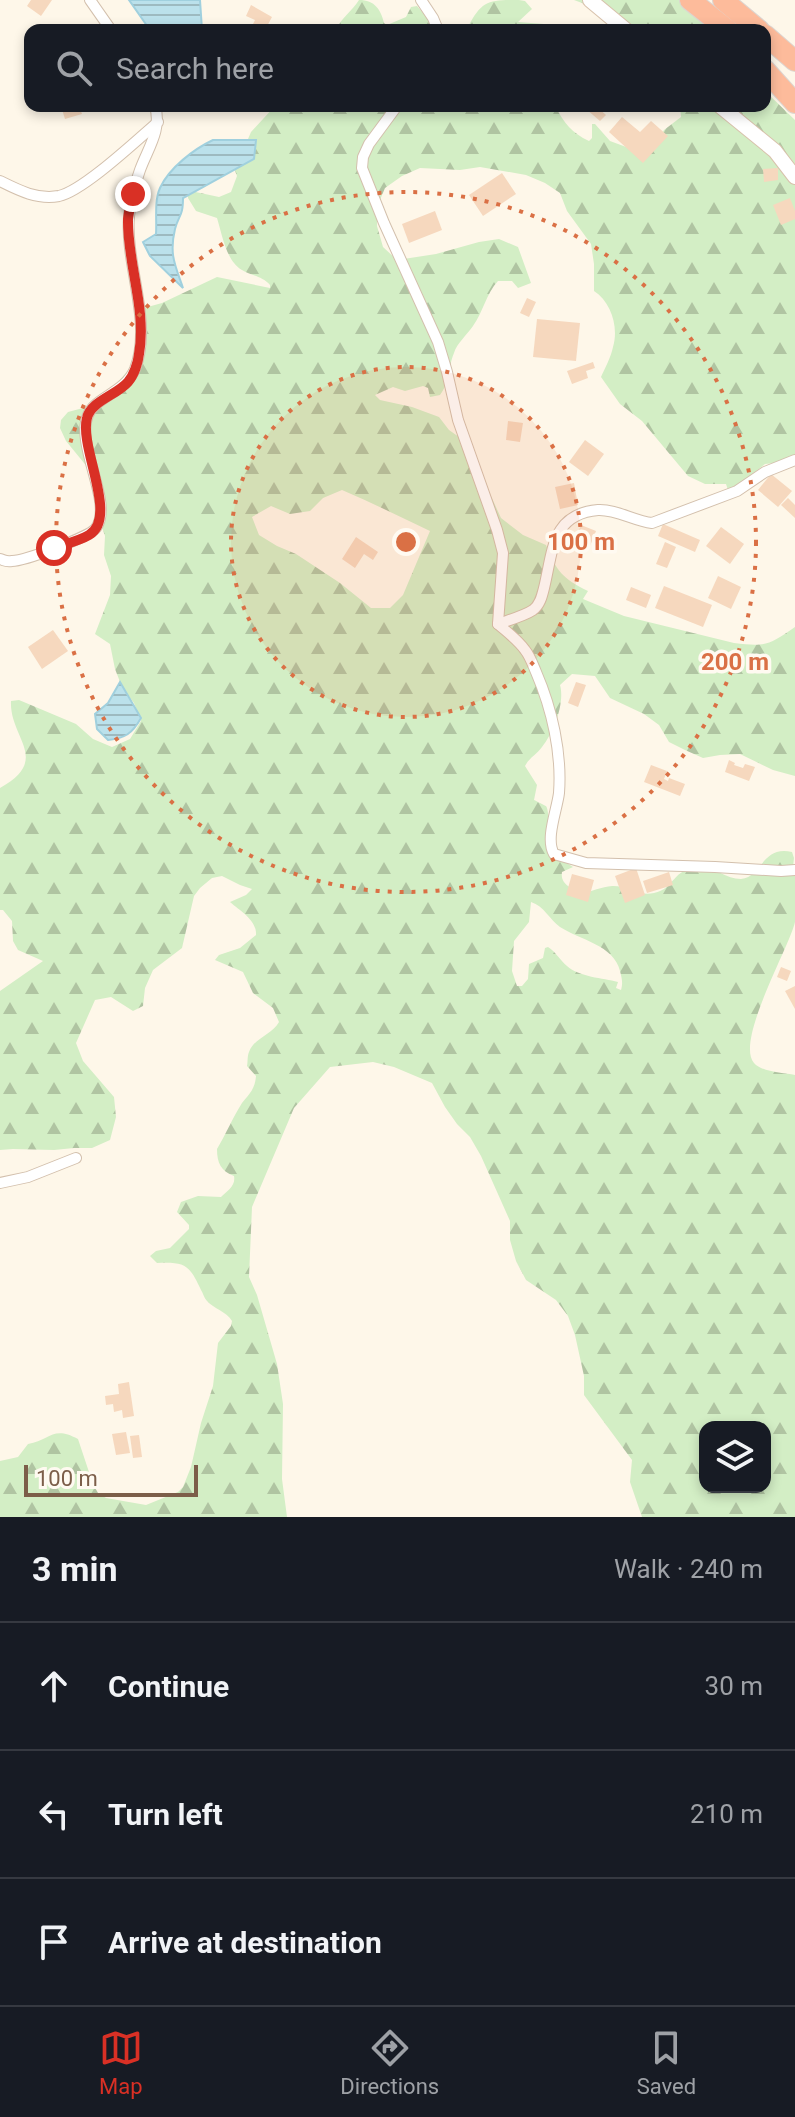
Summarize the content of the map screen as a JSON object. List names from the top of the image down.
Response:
{
  "scale_bar": "100 m",
  "page": {
    "search": "Search here",
    "scale": "100 m",
    "heading": ["3 min", "Walk · 240 m"],
    "list": [
      ["Continue", "30 m"],
      ["Turn left", "210 m"],
      "Arrive at destination"
    ],
    "nav": ["Map", "Directions", "Saved"]
  },
  "rings": ["100 m", "200 m"]
}
